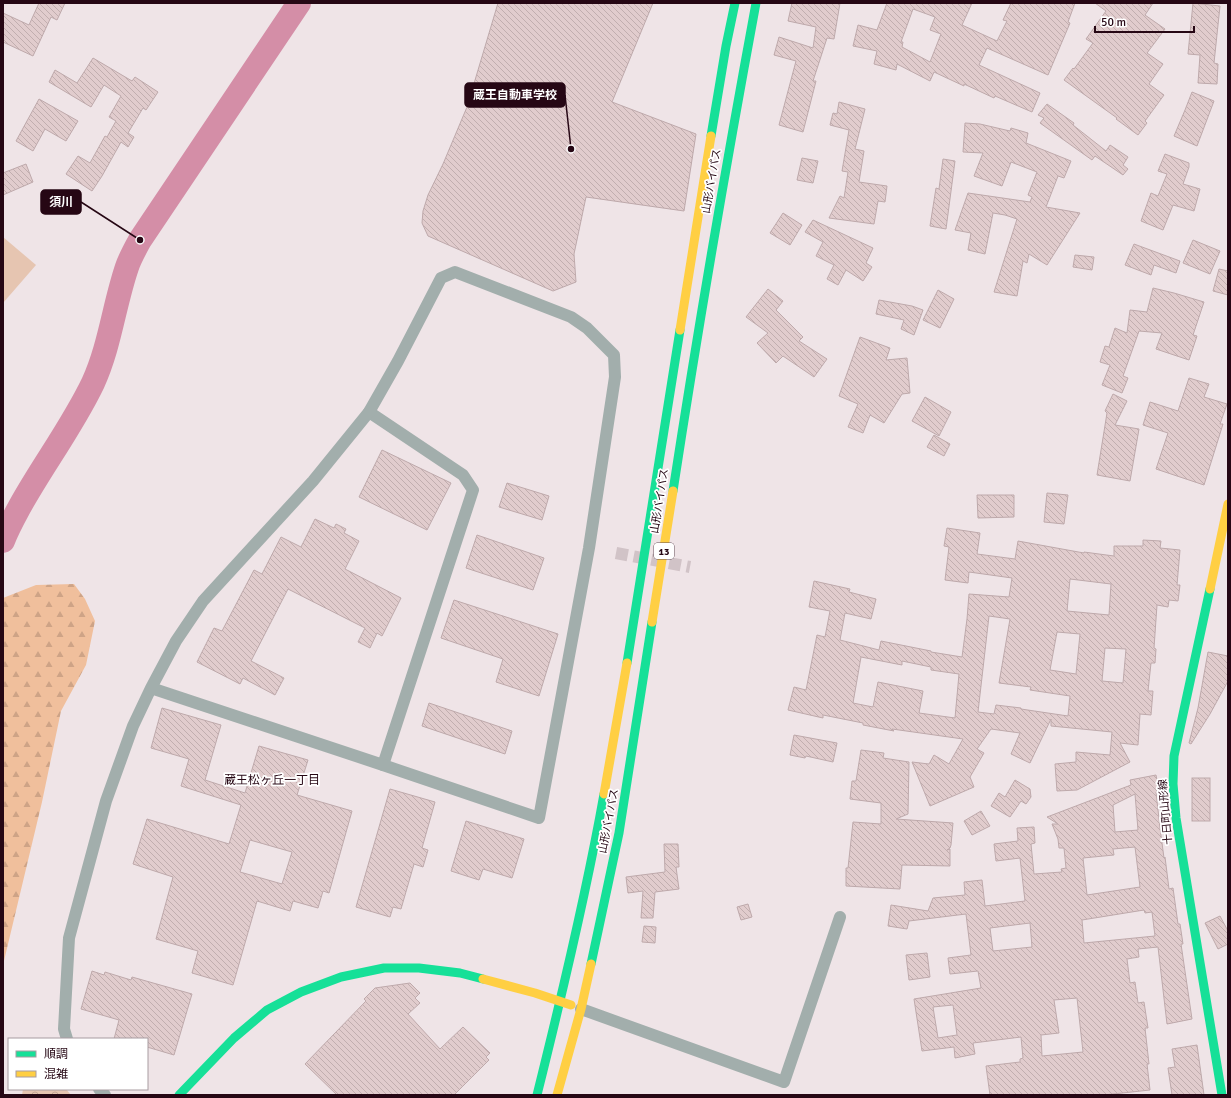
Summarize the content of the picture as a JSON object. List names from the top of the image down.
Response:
{
  "streets": {
    "main road": ["山形バイパス", "13", "十日町山形線"]
  },
  "districts": ["蔵王松ヶ丘一丁目"],
  "places": ["蔵王自動車学校", "須川"],
  "legend": ["順調", "混雑"],
  "scale_bar": "50 m"
}
